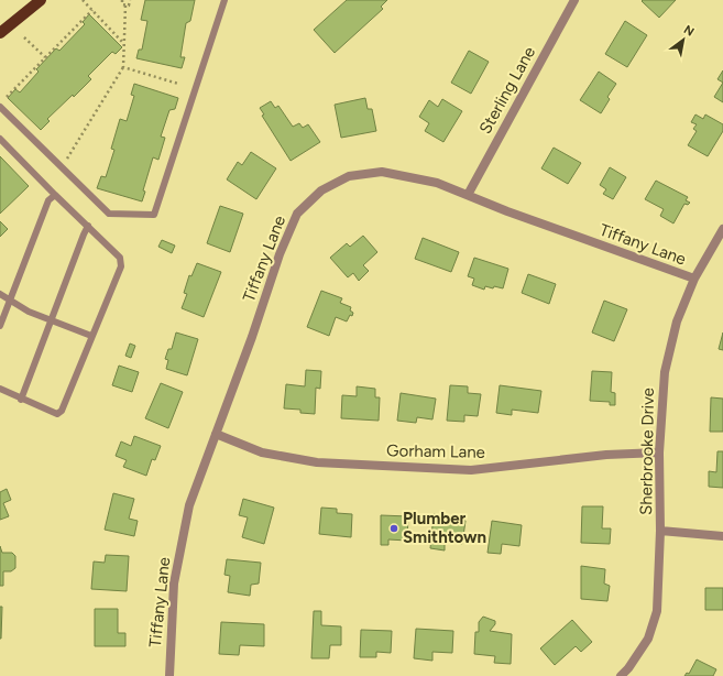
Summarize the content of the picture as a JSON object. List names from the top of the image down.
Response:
{
  "streets": {
    "street": [
      "Sterling Lane",
      "Tiffany Lane",
      "Gorham Lane",
      "Sherbrooke Drive"
    ]
  },
  "crossings": [
    ["Sterling Lane", "Tiffany Lane"],
    ["Tiffany Lane", "Gorham Lane"],
    ["Tiffany Lane", "Sherbrooke Drive"],
    ["Gorham Lane", "Sherbrooke Drive"]
  ],
  "places": ["Plumber Smithtown"],
  "north": "top right"
}
